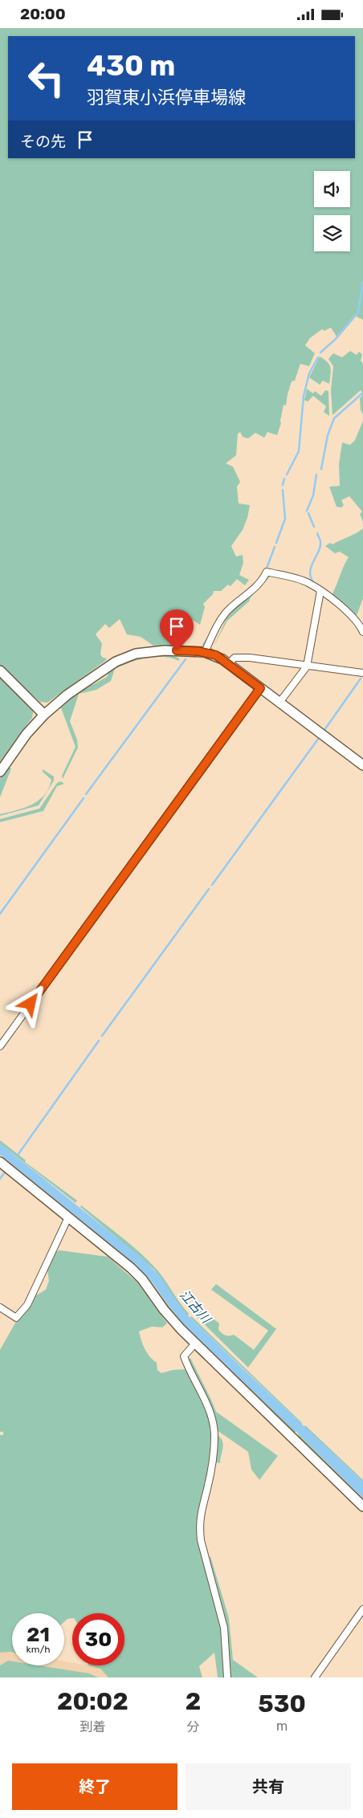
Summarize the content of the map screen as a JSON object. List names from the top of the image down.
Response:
{
  "water": ["江古川"],
  "page": {
    "status": "20:00",
    "turn": ["430 m", "羽賀東小浜停車場線"],
    "then": "その先",
    "speed": "21 km/h",
    "limit": "30",
    "eta": [
      "20:02",
      "到着",
      "2",
      "分",
      "530",
      "m"
    ],
    "buttons": ["終了", "共有"]
  }
}
